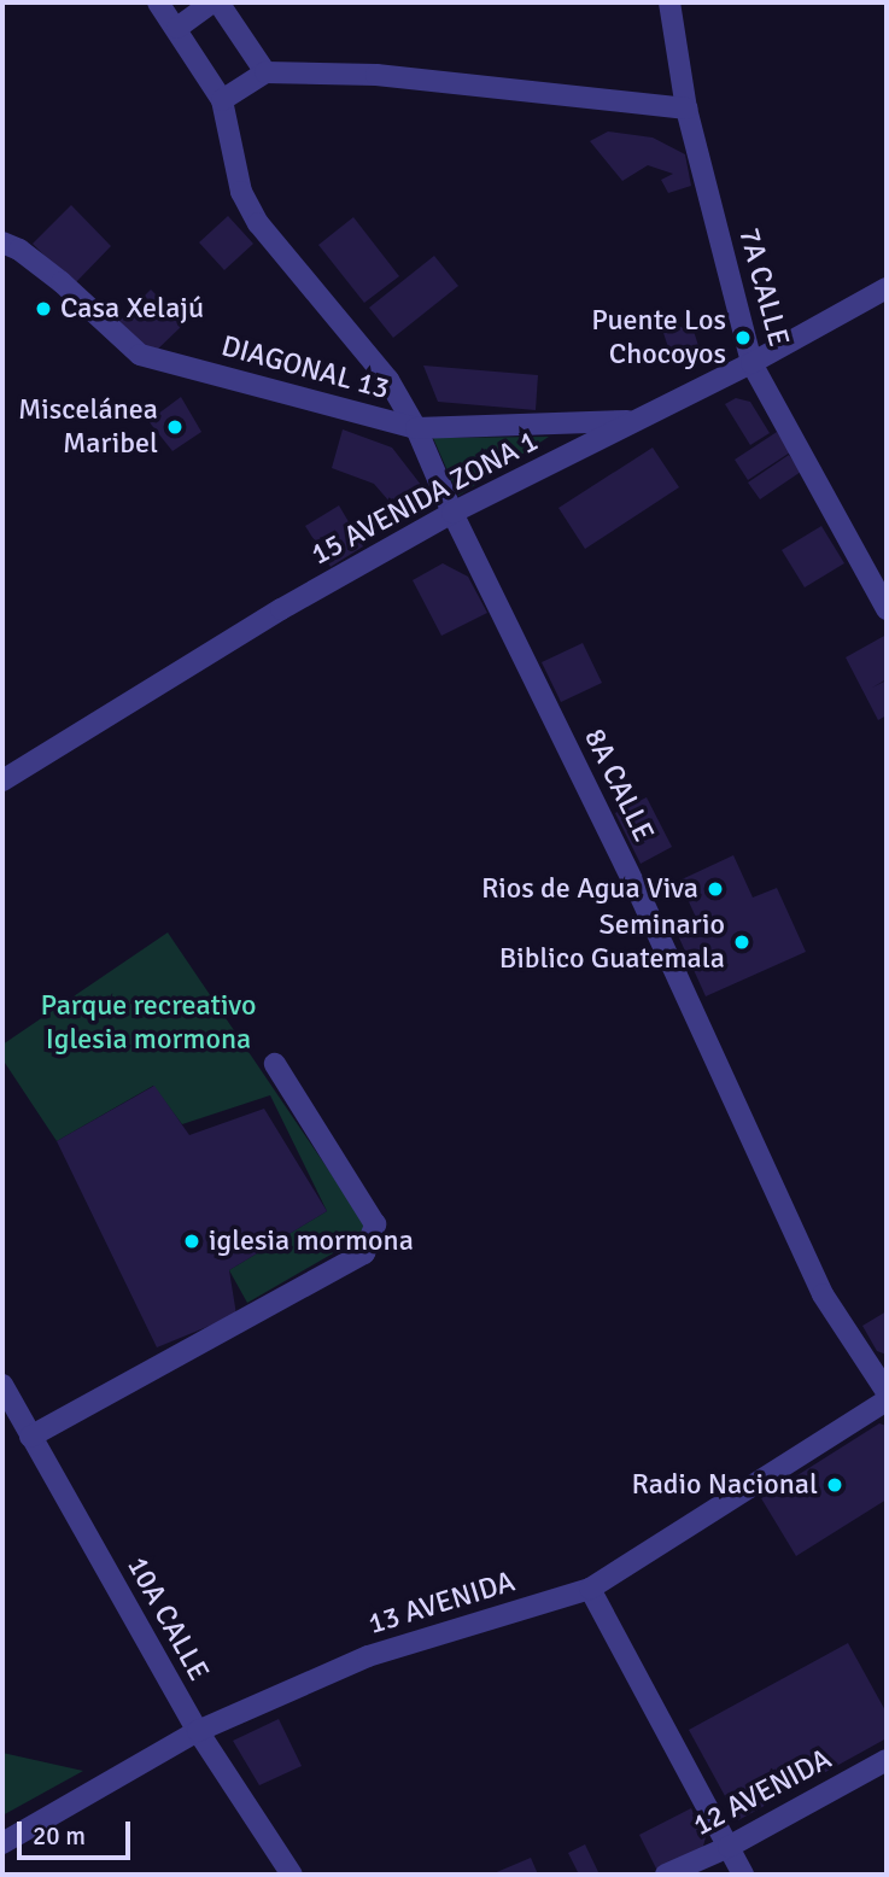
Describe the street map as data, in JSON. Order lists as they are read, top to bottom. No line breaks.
{"streets":{"street":["7A CALLE","DIAGONAL 13","15 AVENIDA ZONA 1","8A CALLE","13 AVENIDA","10A CALLE","12 AVENIDA"]},"crossings":[["7A CALLE","15 AVENIDA ZONA 1"],["DIAGONAL 13","15 AVENIDA ZONA 1"],["DIAGONAL 13","8A CALLE"],["15 AVENIDA ZONA 1","8A CALLE"],["13 AVENIDA","10A CALLE"]],"parks":["Parque recreativo Iglesia mormona"],"places":["Casa Xelajú","Puente Los Chocoyos","Miscelánea Maribel","Rios de Agua Viva","Seminario Biblico Guatemala","iglesia mormona","Radio Nacional"],"scale_bar":"20 m"}
